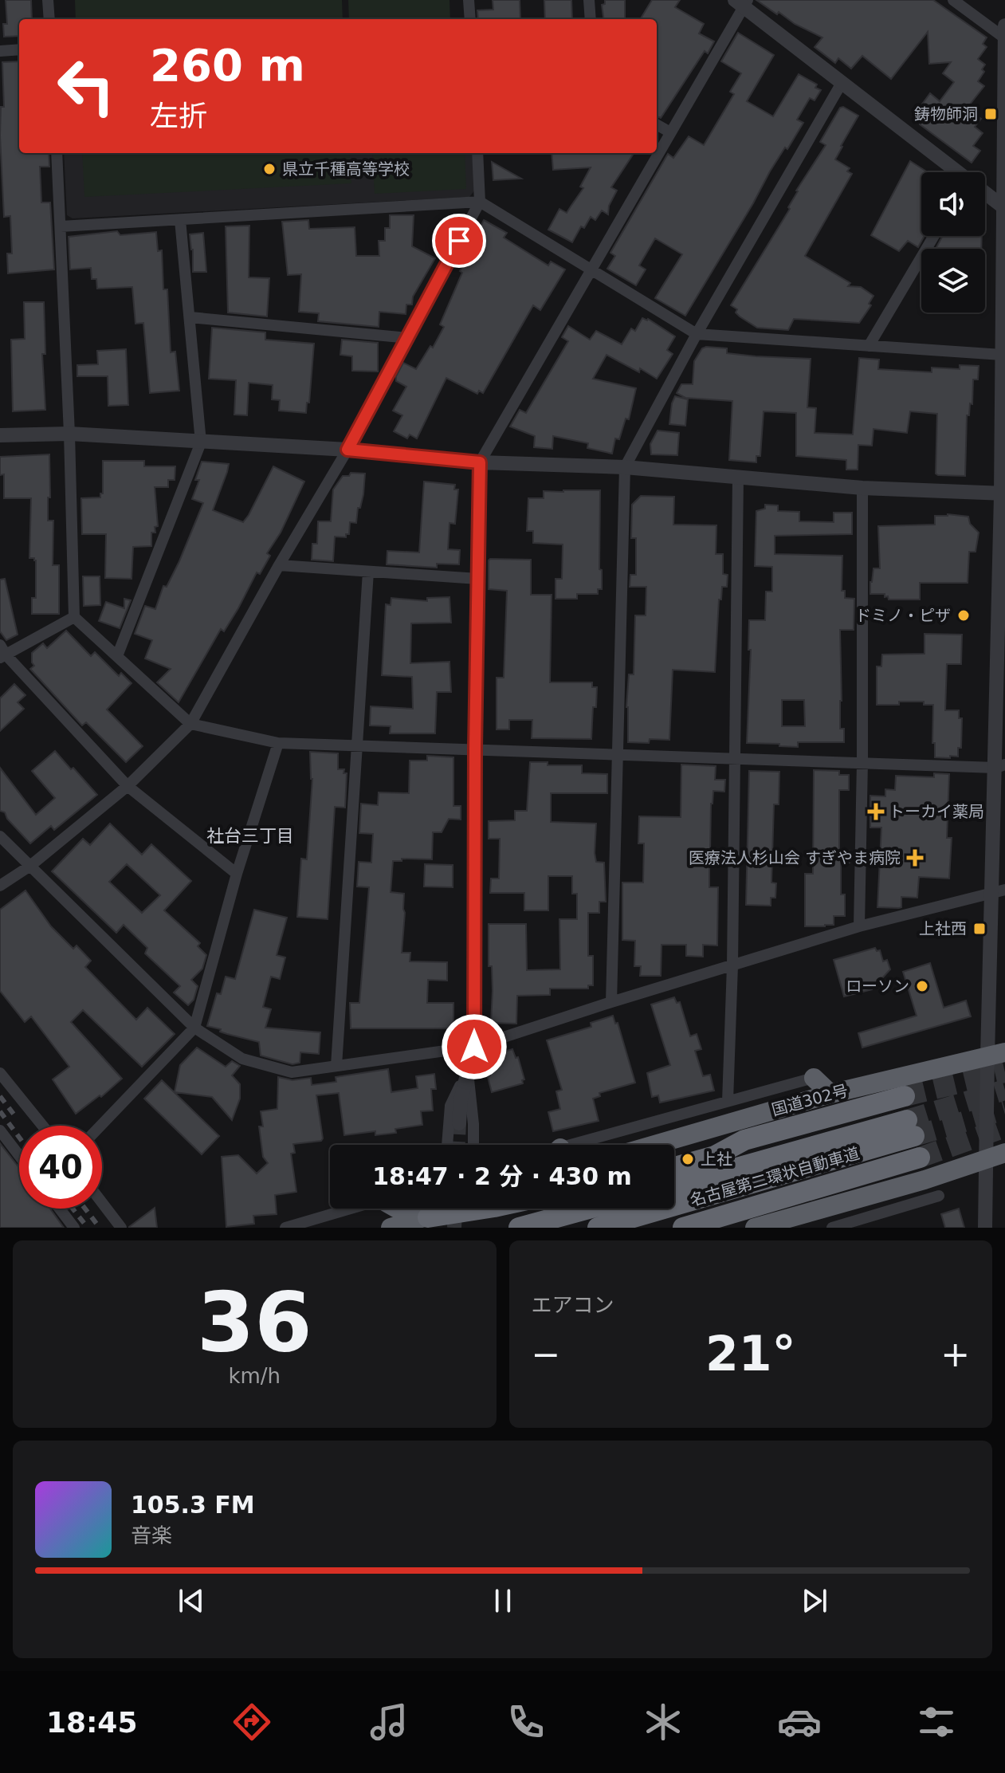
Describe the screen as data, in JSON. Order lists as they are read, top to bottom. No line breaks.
{"streets":{"highway":["国道302号","名古屋第二環状自動車道"]},"districts":["社台三丁目"],"places":{"transit":["鋳物師洞","上社西"],"other":["県立千種高等学校","ドミノ・ピザ","ローソン","上社"],"health":["トーカイ薬局","医療法人杉山会 すぎやま病院"]},"page":{"turn":["260 m","左折"],"limit":"40","trip":"18:47 · 2 分 · 430 m","tile":[["36","km/h"],"エアコン"],"heat":["−","21°","+"],"song":["105.3 FM","音楽"],"tabs":"18:45"}}
